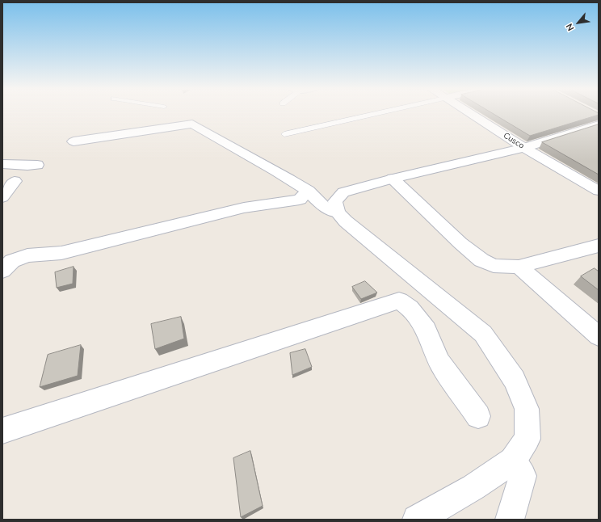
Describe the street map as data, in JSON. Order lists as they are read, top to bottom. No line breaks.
{"streets":{"street":["Cusco"]},"north":"bottom left"}
